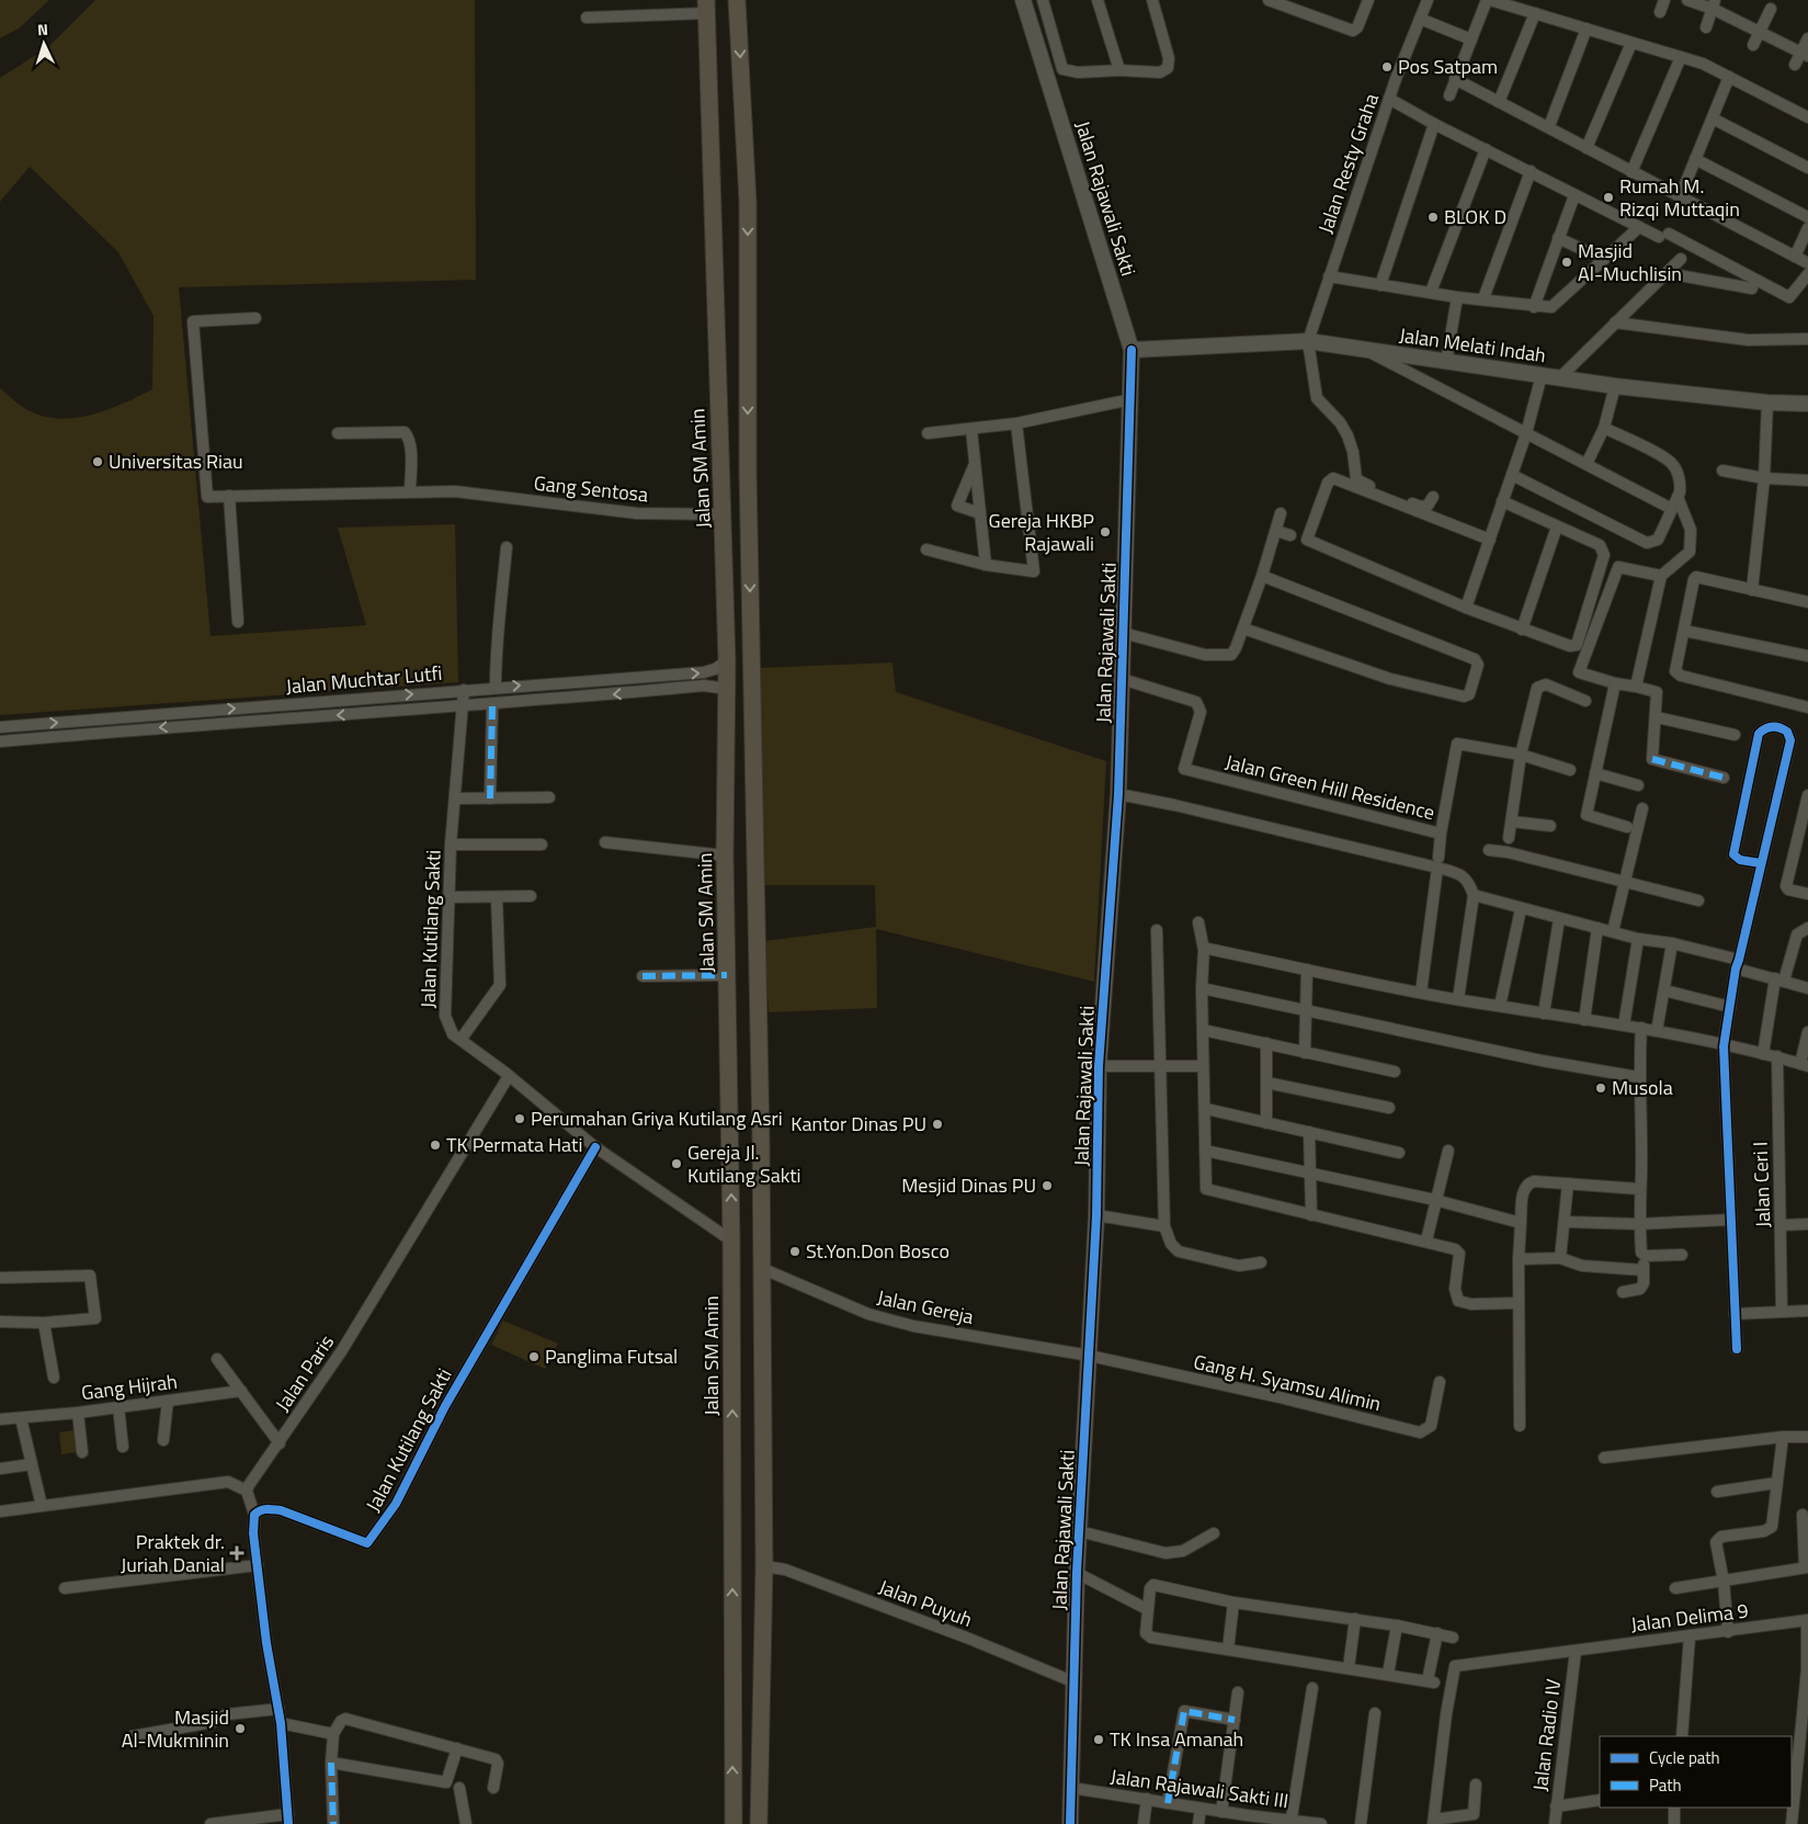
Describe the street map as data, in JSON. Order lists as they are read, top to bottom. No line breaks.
{"streets":{"main road":["Jalan SM Amin"],"street":["Jalan Resty Graha","Jalan Rajawali Sakti","Jalan Melati Indah","Gang Sentosa","Jalan Muchtar Lutfi","Jalan Green Hill Residence","Jalan Kutilang Sakti","Jalan Ceri I","Jalan Gereja","Jalan Paris","Gang H. Syamsu Alimin","Gang Hijrah","Jalan Puyuh","Jalan Delima 9","Jalan Radio IV","Jalan Rajawali Sakti III"]},"crossings":[["Jalan Resty Graha","Jalan Melati Indah"],["Jalan Rajawali Sakti","Jalan Melati Indah"],["Jalan Rajawali Sakti","Jalan Green Hill Residence"],["Jalan Rajawali Sakti","Jalan Gereja"],["Jalan Rajawali Sakti","Gang H. Syamsu Alimin"],["Jalan Rajawali Sakti","Jalan Puyuh"],["Jalan Rajawali Sakti","Jalan Rajawali Sakti III"],["Jalan SM Amin","Gang Sentosa"],["Jalan SM Amin","Jalan Muchtar Lutfi"],["Jalan SM Amin","Jalan Kutilang Sakti"],["Jalan Muchtar Lutfi","Jalan Kutilang Sakti"],["Jalan Kutilang Sakti","Jalan Paris"],["Jalan Gereja","Gang H. Syamsu Alimin"],["Jalan Delima 9","Jalan Radio IV"]],"places":{"other":["Pos Satpam","Rumah M. Rizqi Muttaqin","BLOK D","Masjid Al-Muchlisin","Universitas Riau","Gereja HKBP Rajawali","Musola","Perumahan Griya Kutilang Asri","Kantor Dinas PU","TK Permata Hati","Gereja Jl. Kutilang Sakti","Mesjid Dinas PU","St.Yon.Don Bosco","Panglima Futsal","Masjid Al-Mukminin","TK Insa Amanah"],"health":["Praktek dr. Juriah Danial"]},"legend":["Cycle path","Path"],"north":"top"}
